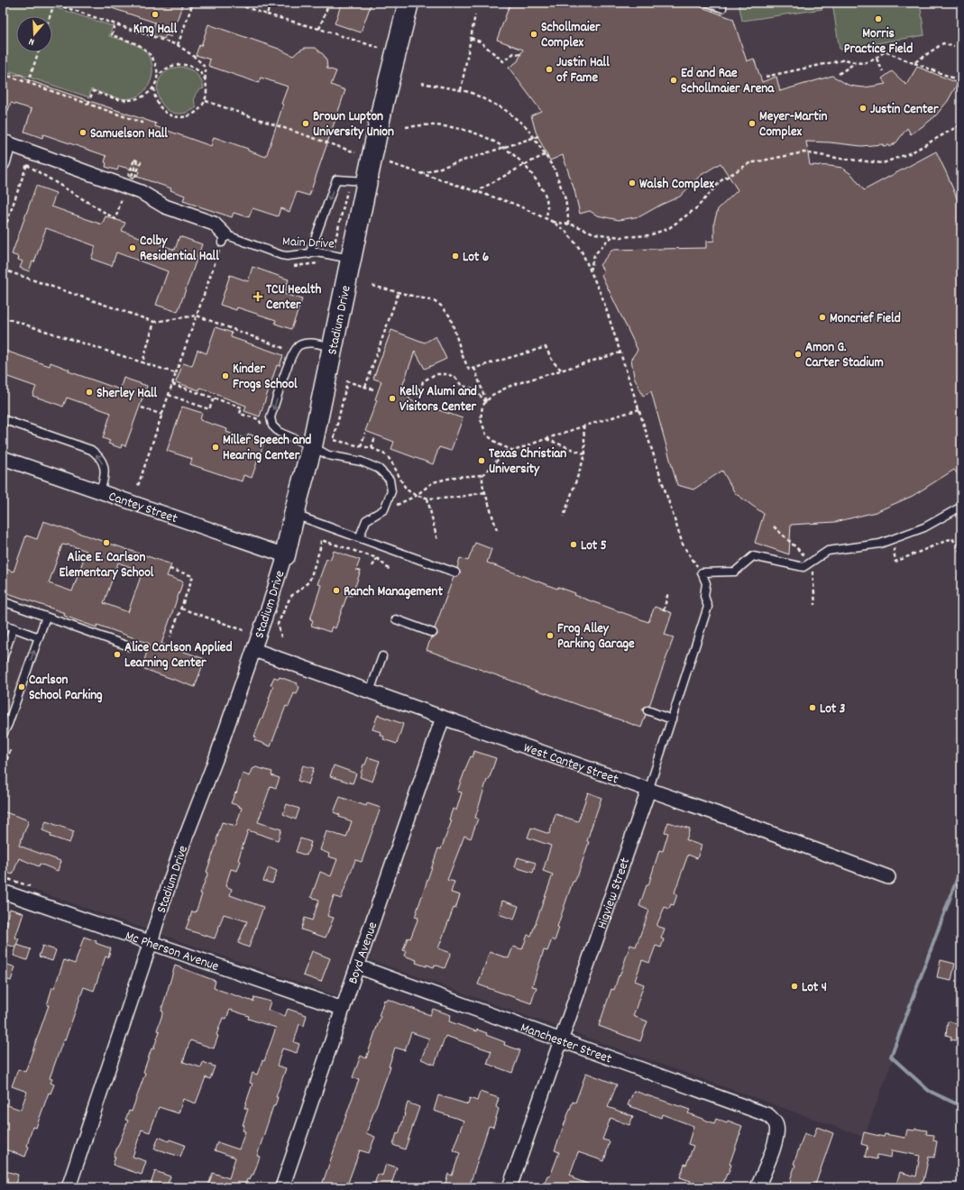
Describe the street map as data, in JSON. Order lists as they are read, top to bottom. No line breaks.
{"streets":{"street":["Stadium Drive","Cantey Street","West Cantey Street","Higview Street","Mc Pherson Avenue","Boyd Avenue","Manchester Street"],"lane":["Main Drive"]},"crossings":[["Main Drive","Stadium Drive"],["Stadium Drive","Cantey Street"],["Stadium Drive","West Cantey Street"],["Stadium Drive","Mc Pherson Avenue"],["West Cantey Street","Higview Street"],["West Cantey Street","Boyd Avenue"],["Higview Street","Manchester Street"],["Mc Pherson Avenue","Boyd Avenue"],["Boyd Avenue","Manchester Street"]],"places":{"other":["King Hall","Morris Practice Field","Schollmaier Complex","Justin Hall of Fame","Ed and Rae Schollmaier Arena","Justin Center","Brown Lupton University Union","Meyer-Martin Complex","Samuelson Hall","Walsh Complex","Colby Residential Hall","Lot 6","Moncrief Field","Amon G. Carter Stadium","Kinder Frogs School","Sherley Hall","Kelly Alumi and Visitors Center","Miller Speech and Hearing Center","Texas Christian University","Alice E. Carlson Elementary School","Lot 5","Ranch Management","Frog Alley Parking Garage","Alice Carlson Applied Learning Center","Carlson School Parking","Lot 3","Lot 4"],"health":["TCU Health Center"]},"north":"bottom"}
